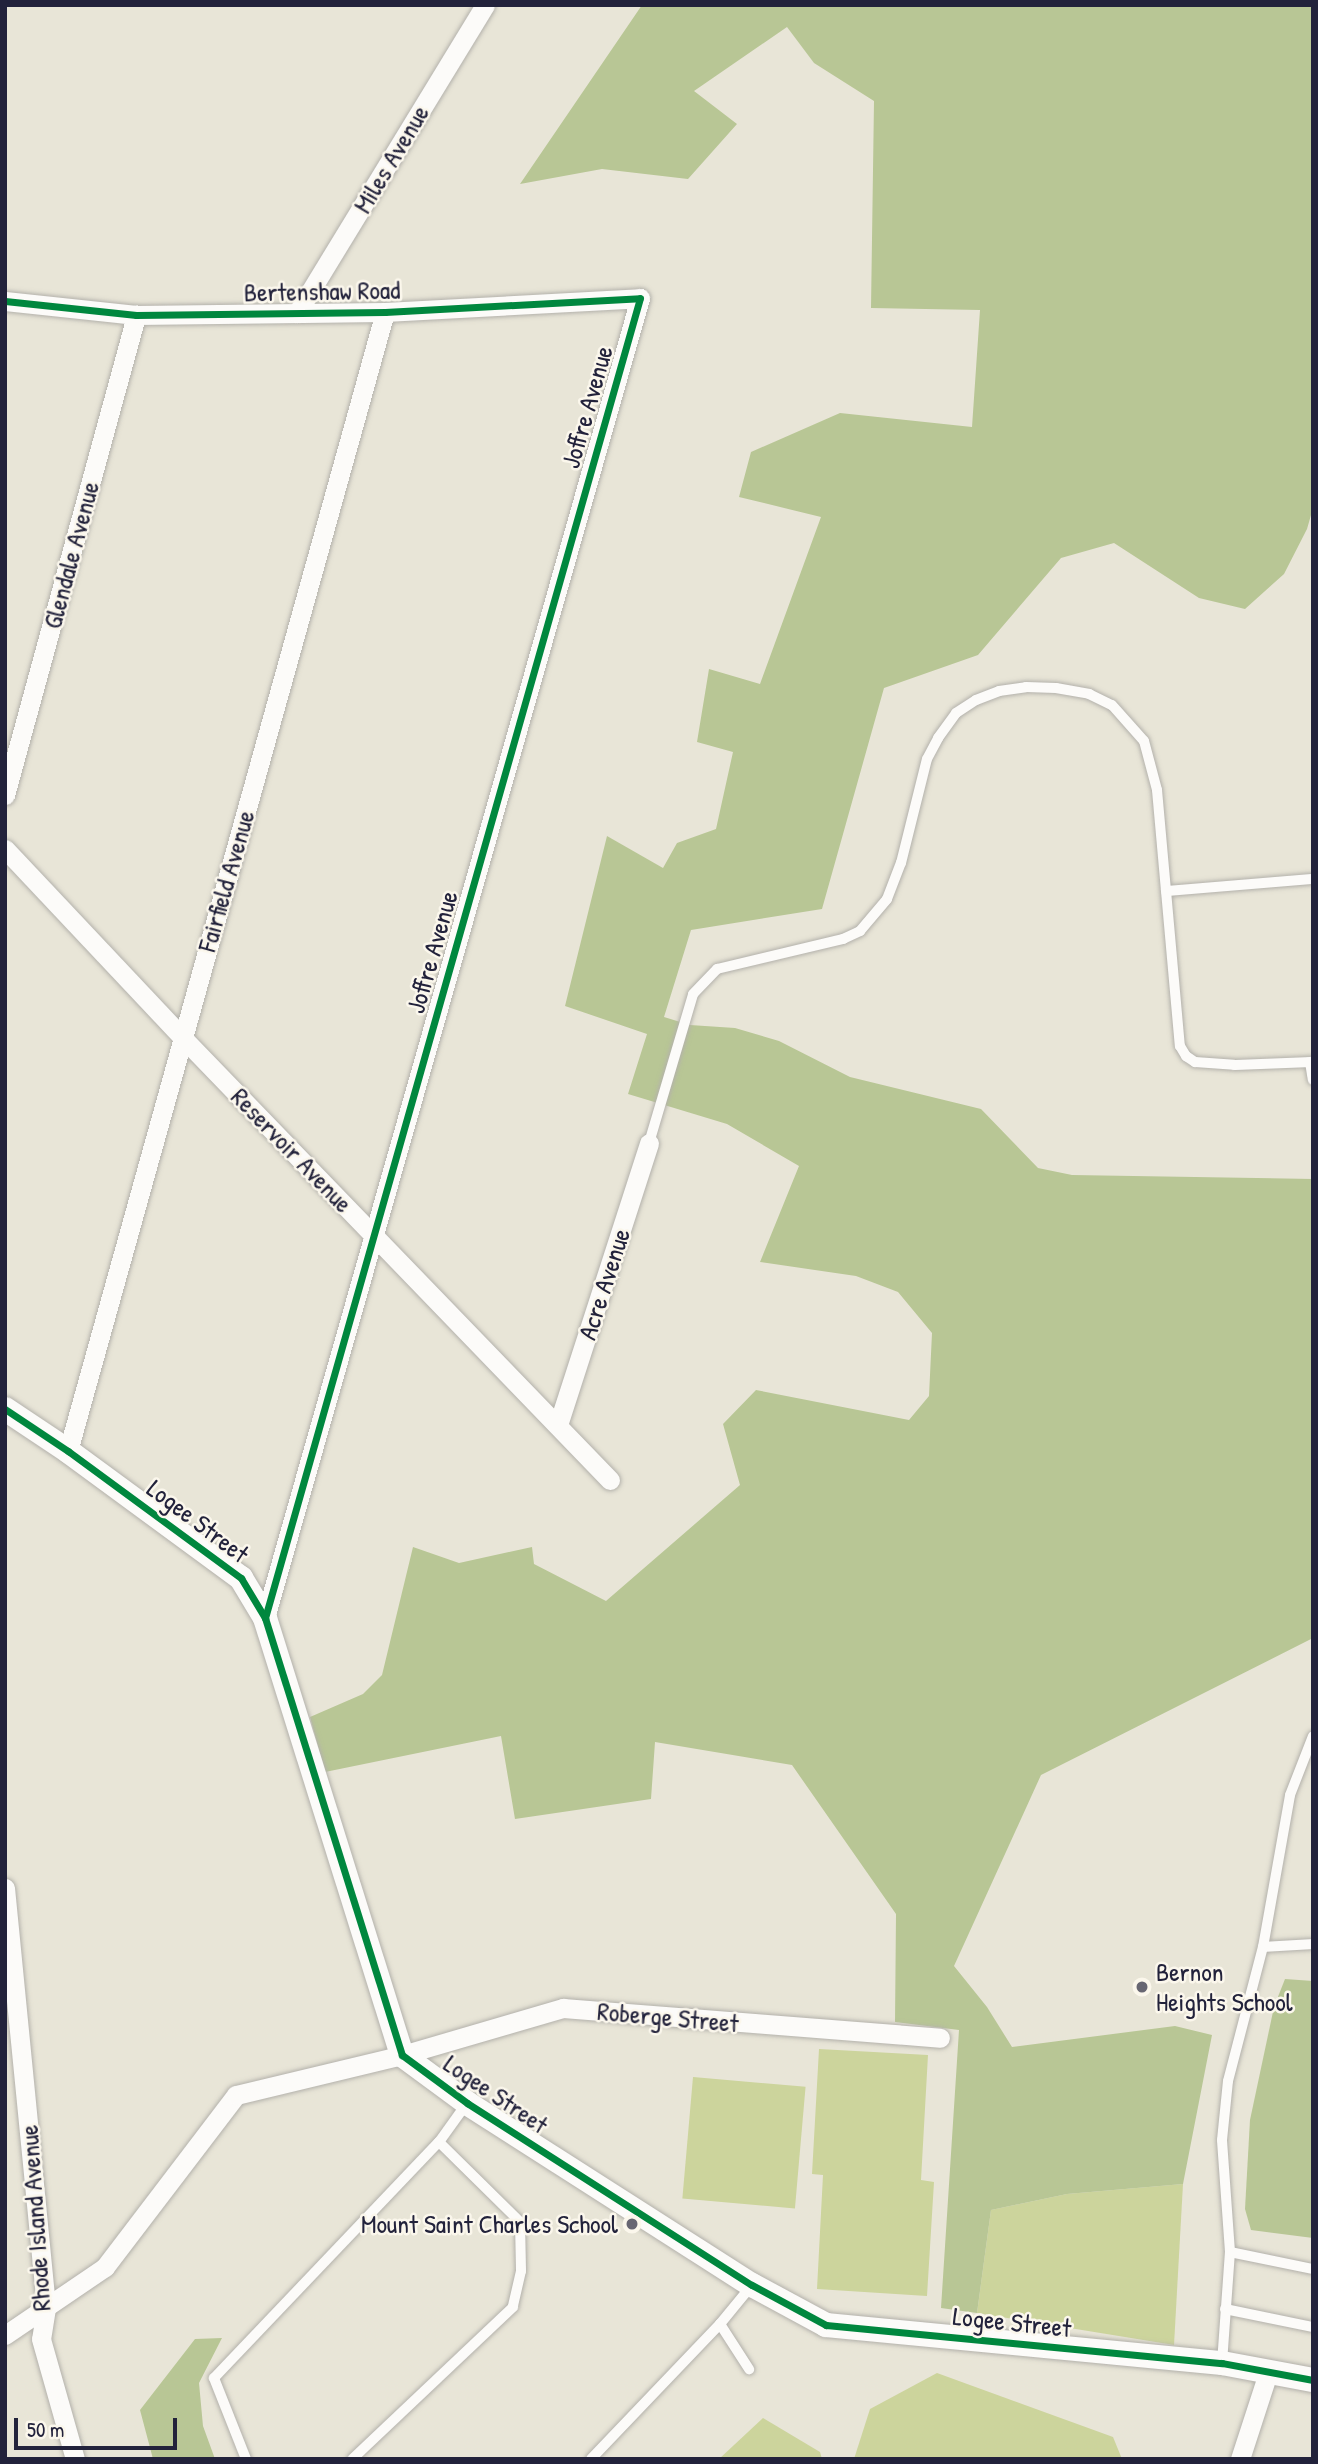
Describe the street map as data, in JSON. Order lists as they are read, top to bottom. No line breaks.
{"streets":{"street":["Miles Avenue","Bertenshaw Road","Joffre Avenue","Glendale Avenue","Fairfield Avenue","Reservoir Avenue","Acre Avenue","Logee Street","Roberge Street","Rhode Island Avenue"]},"crossings":[["Miles Avenue","Bertenshaw Road"],["Bertenshaw Road","Joffre Avenue"],["Bertenshaw Road","Glendale Avenue"],["Bertenshaw Road","Fairfield Avenue"],["Joffre Avenue","Reservoir Avenue"],["Joffre Avenue","Logee Street"],["Fairfield Avenue","Reservoir Avenue"],["Fairfield Avenue","Logee Street"],["Reservoir Avenue","Acre Avenue"],["Logee Street","Roberge Street"],["Roberge Street","Rhode Island Avenue"]],"places":["Bernon Heights School","Mount Saint Charles School"],"scale_bar":"50 m"}
